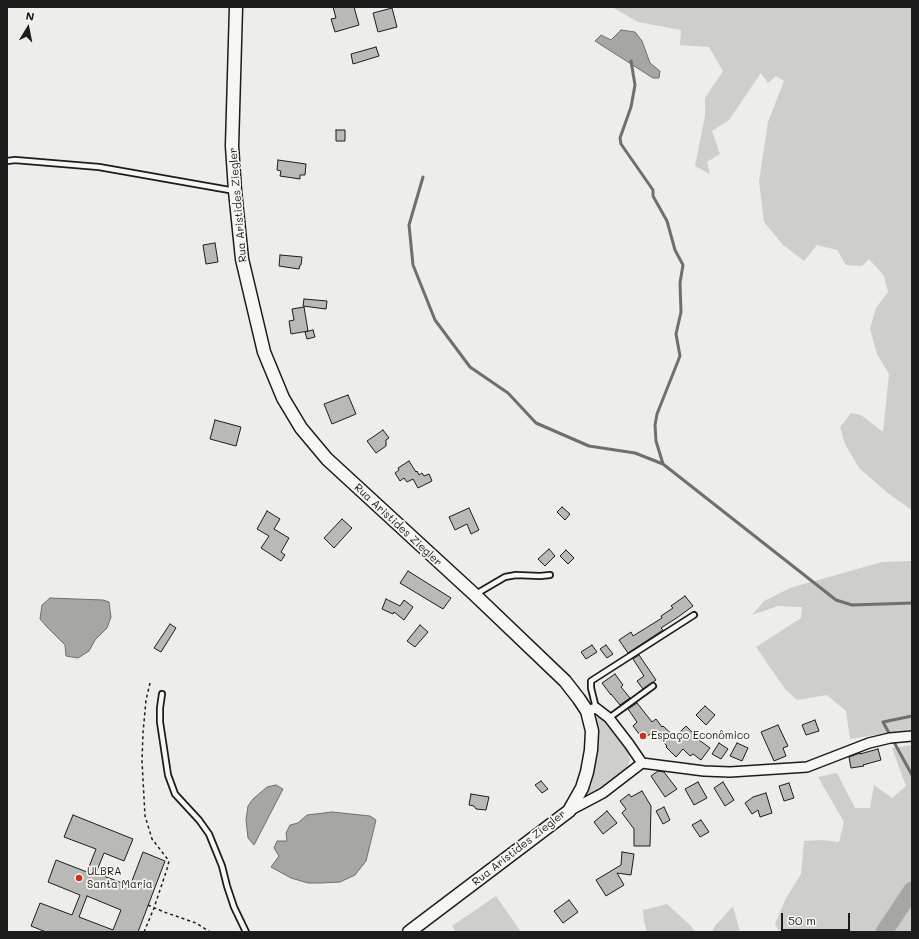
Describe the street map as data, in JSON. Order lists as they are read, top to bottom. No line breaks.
{"streets":{"main road":["Rua Aristides Ziegler"]},"places":["Espaço Econômico","ULBRA Santa Maria"],"scale_bar":"50 m","north":"top"}
